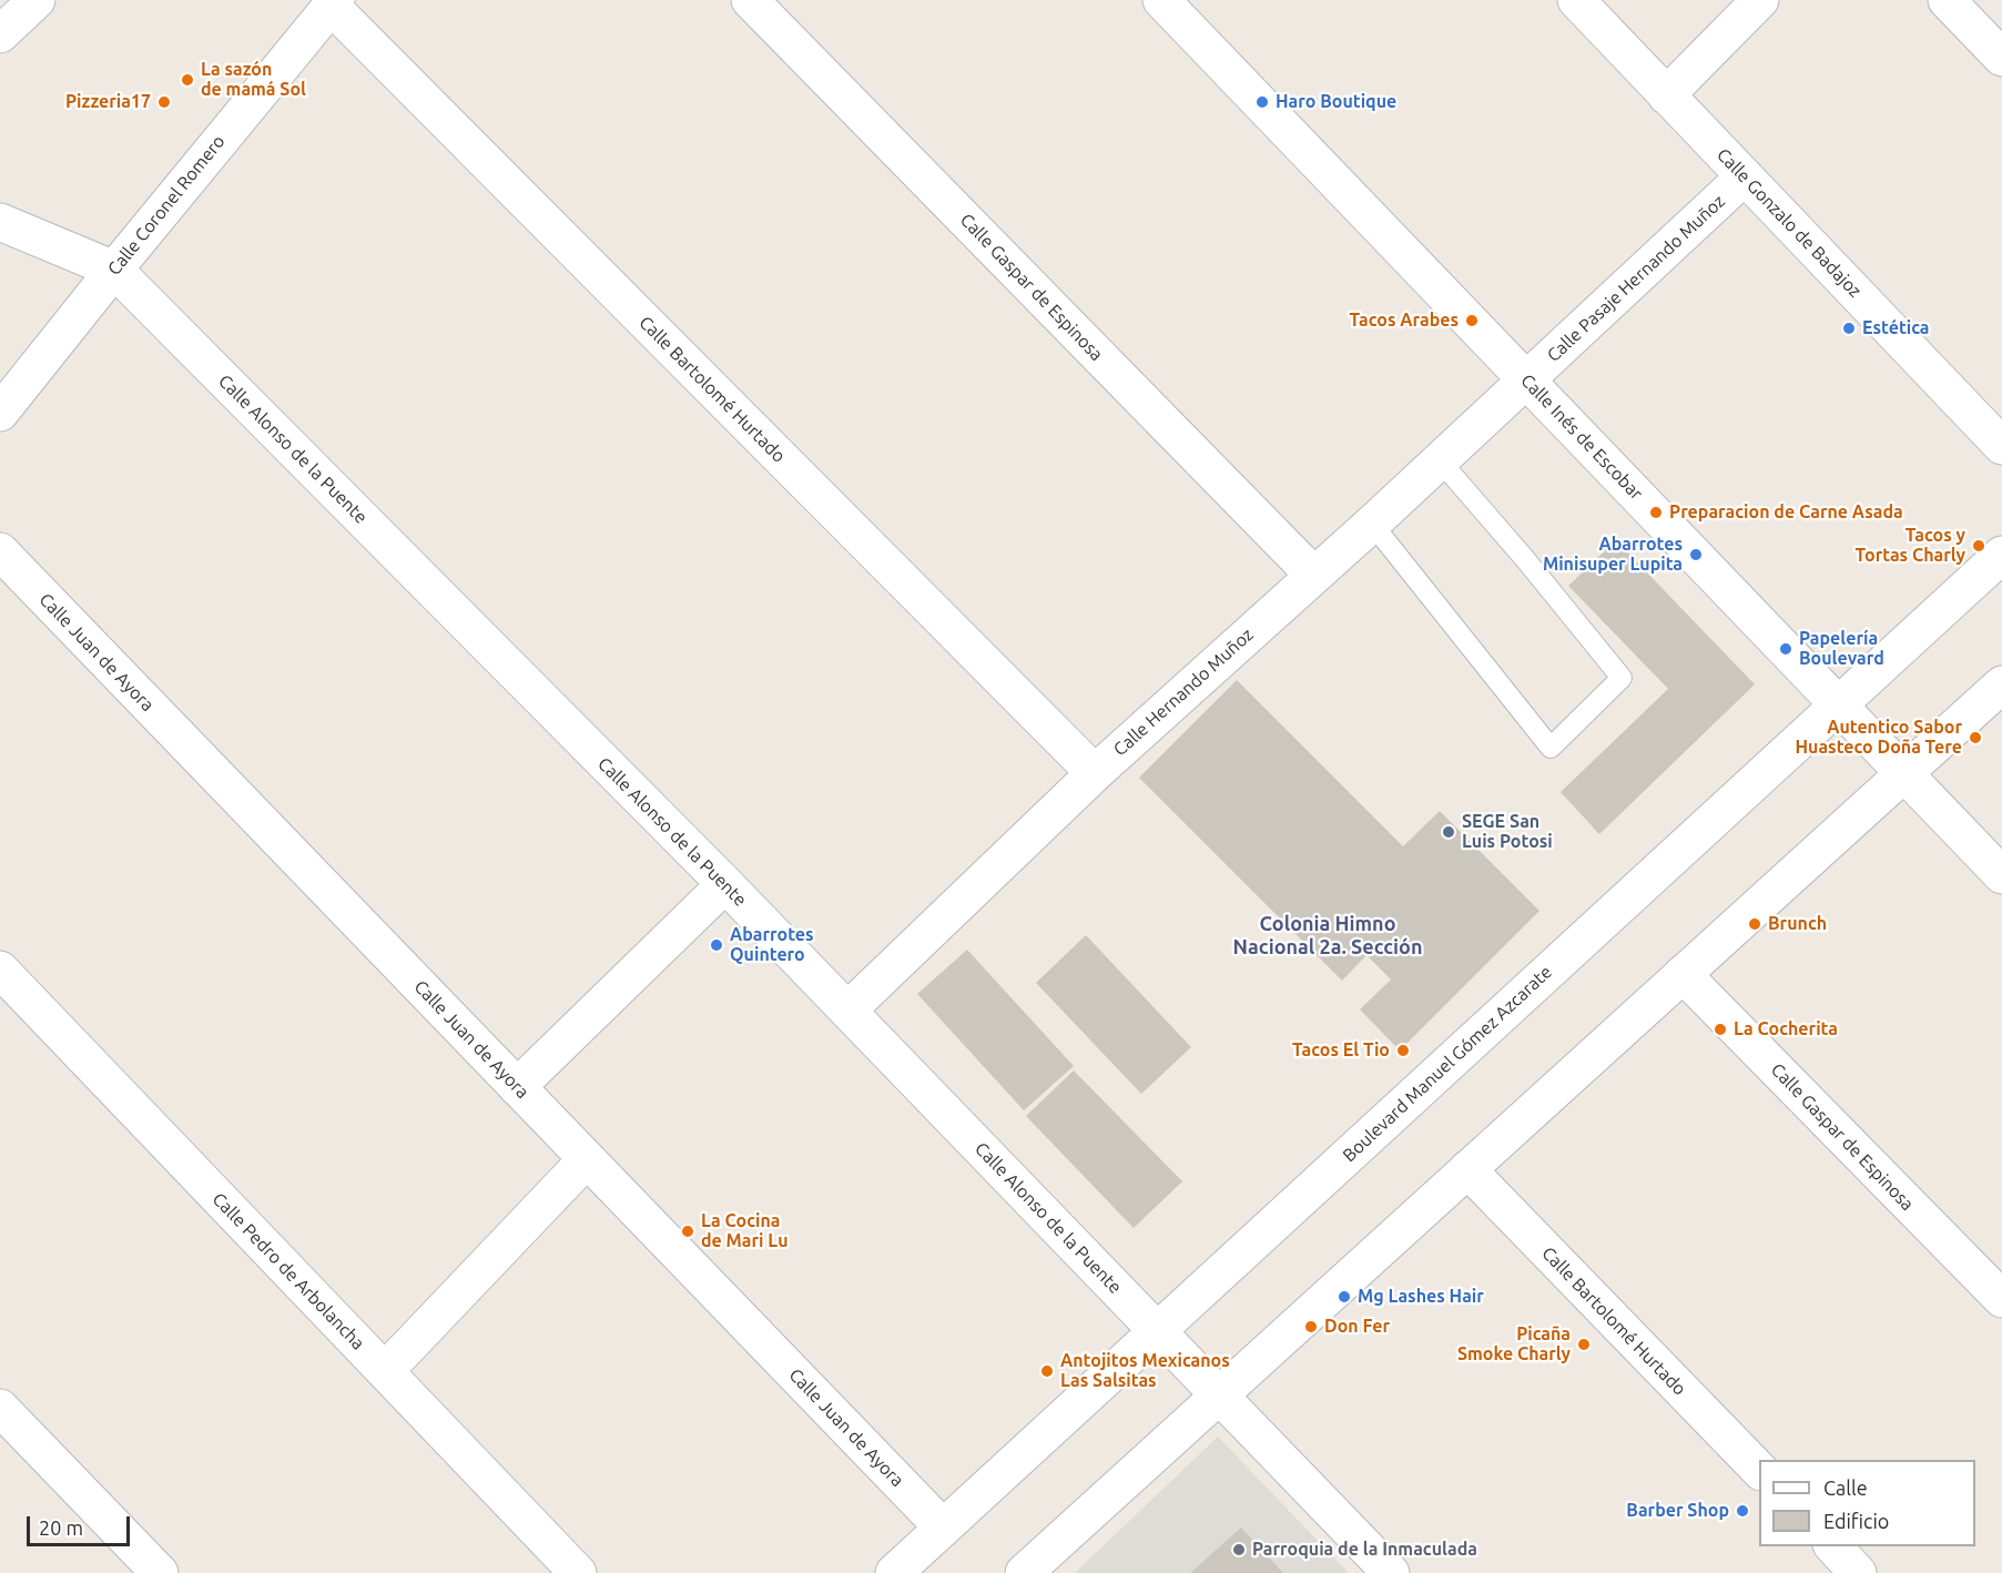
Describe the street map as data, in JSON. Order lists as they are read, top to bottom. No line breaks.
{"streets":{"street":["Calle Coronel Romero","Calle Gonzalo de Badajoz","Calle Pasaje Hernando Muñoz","Calle Gaspar de Espinosa","Calle Bartolomé Hurtado","Calle Inés de Escobar","Calle Alonso de la Puente","Calle Juan de Ayora","Calle Hernando Muñoz","Boulevard Manuel Gómez Azcarate","Calle Pedro de Arbolancha"]},"crossings":[["Calle Coronel Romero","Calle Bartolomé Hurtado"],["Calle Coronel Romero","Calle Alonso de la Puente"],["Calle Gonzalo de Badajoz","Calle Pasaje Hernando Muñoz"],["Calle Pasaje Hernando Muñoz","Calle Inés de Escobar"],["Calle Pasaje Hernando Muñoz","Calle Hernando Muñoz"],["Calle Gaspar de Espinosa","Calle Hernando Muñoz"],["Calle Bartolomé Hurtado","Calle Hernando Muñoz"],["Calle Inés de Escobar","Calle Hernando Muñoz"],["Calle Inés de Escobar","Boulevard Manuel Gómez Azcarate"],["Calle Alonso de la Puente","Calle Hernando Muñoz"],["Calle Alonso de la Puente","Boulevard Manuel Gómez Azcarate"],["Calle Juan de Ayora","Boulevard Manuel Gómez Azcarate"]],"districts":["Colonia Himno Nacional 2a. Sección"],"places":["La sazón de mamá Sol","Pizzeria17","Haro Boutique","Tacos Arabes","Estética","Preparacion de Carne Asada","Tacos y Tortas Charly","Abarrotes Minisuper Lupita","Papelería Boulevard","Autentico Sabor Huasteco Doña Tere","SEGE San Luis Potosi","Brunch","Abarrotes Quintero","La Cocherita","Tacos El Tio","La Cocina de Mari Lu","Mg Lashes Hair","Don Fer","Picaña Smoke Charly","Antojitos Mexicanos Las Salsitas","Barber Shop","Parroquia de la Inmaculada"],"legend":["Calle","Edificio"],"scale_bar":"20 m"}
